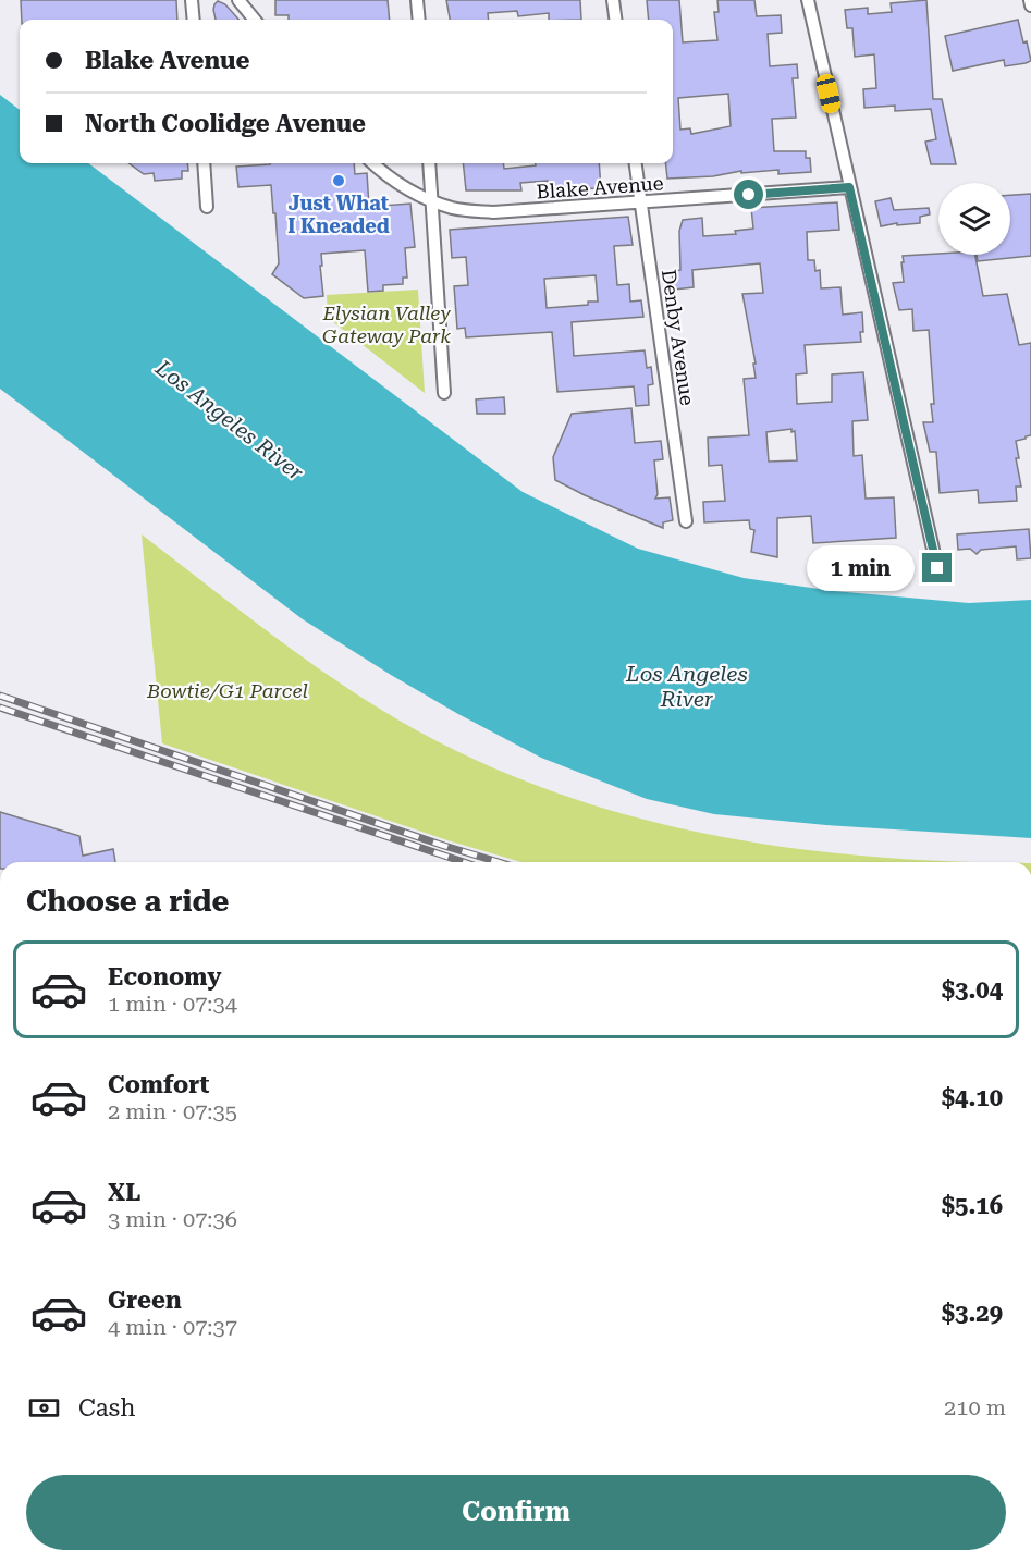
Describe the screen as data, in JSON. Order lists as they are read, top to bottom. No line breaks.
{"streets":{"street":["Blake Avenue","Denby Avenue"]},"crossings":[["Blake Avenue","Denby Avenue"]],"water":["Los Angeles River"],"parks":["Elysian Valley Gateway Park","Bowtie/G1 Parcel"],"places":["Just What I Kneaded"],"page":{"banner":["Blake Avenue","North Coolidge Avenue"],"bubble":"1 min","heading":"Choose a ride","list":[{"name":"Economy","note":"1 min · 07:34","value":"$3.04"},{"name":"Comfort","note":"2 min · 07:35","value":"$4.10"},{"name":"XL","note":"3 min · 07:36","value":"$5.16"},{"name":"Green","note":"4 min · 07:37","value":"$3.29"}],"pay":["Cash","210 m"],"buttons":"Confirm"}}
